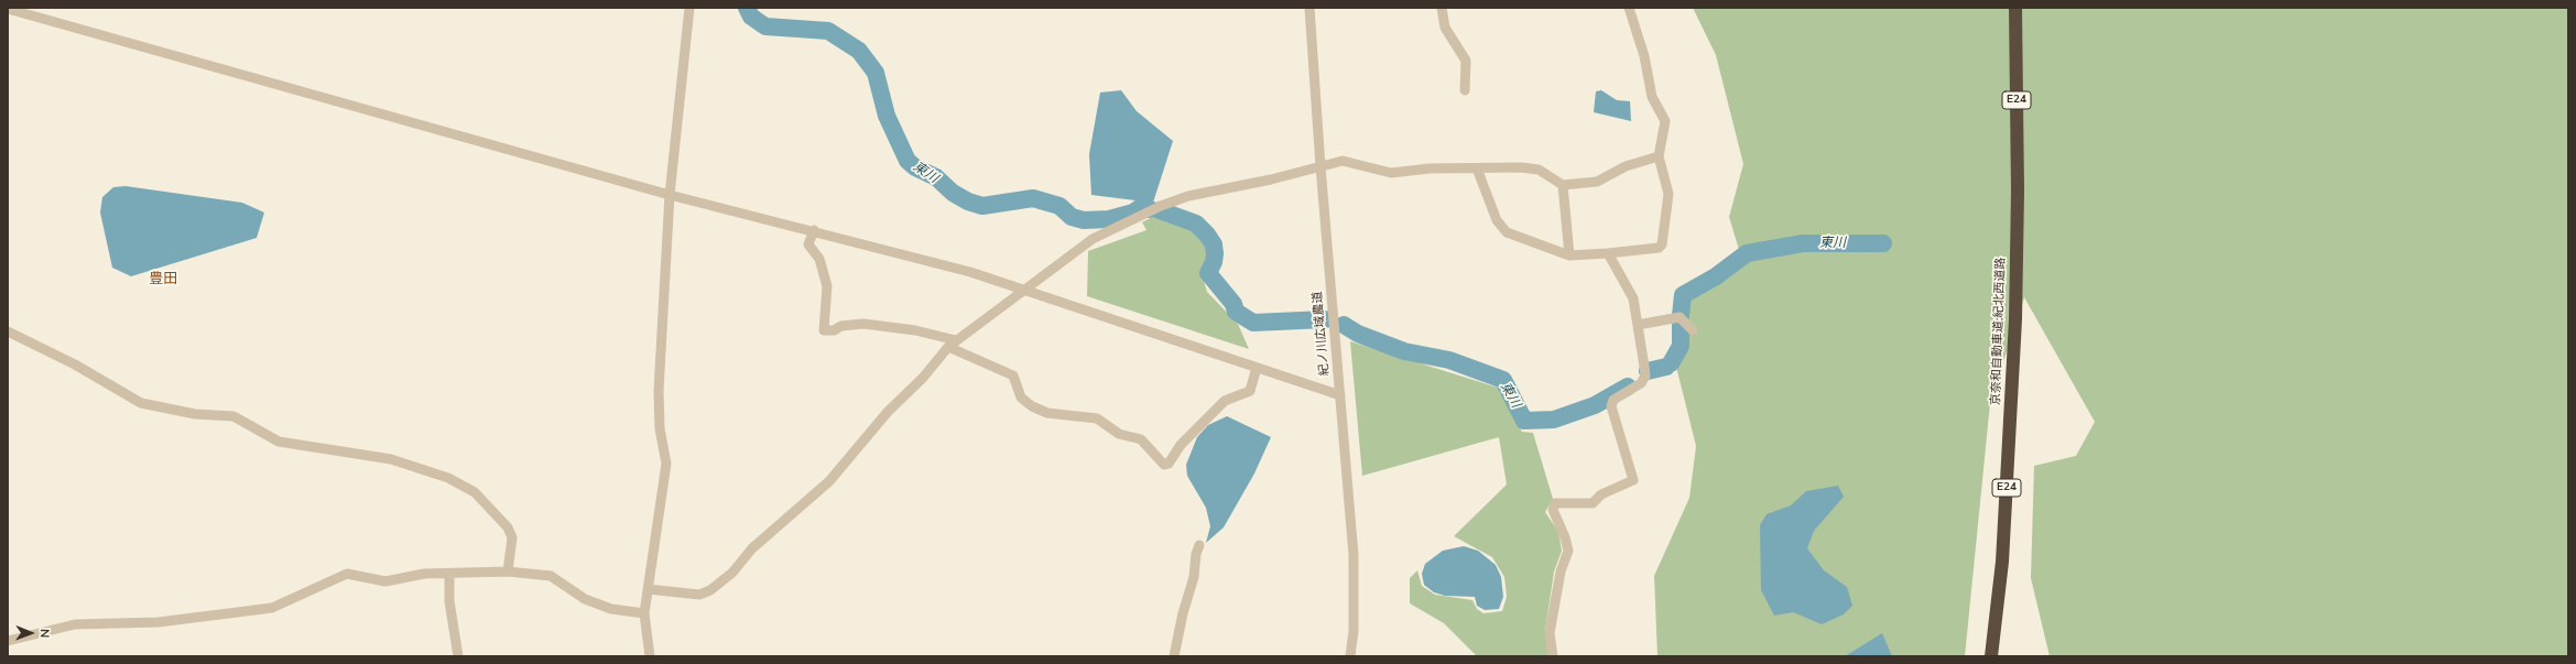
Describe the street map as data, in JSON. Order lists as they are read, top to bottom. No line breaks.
{"streets":{"highway":["E24","京奈和自動車道;紀北西道路"],"street":["紀ノ川広域農道"]},"districts":["豊田"],"water":["東川"],"north":"right"}
